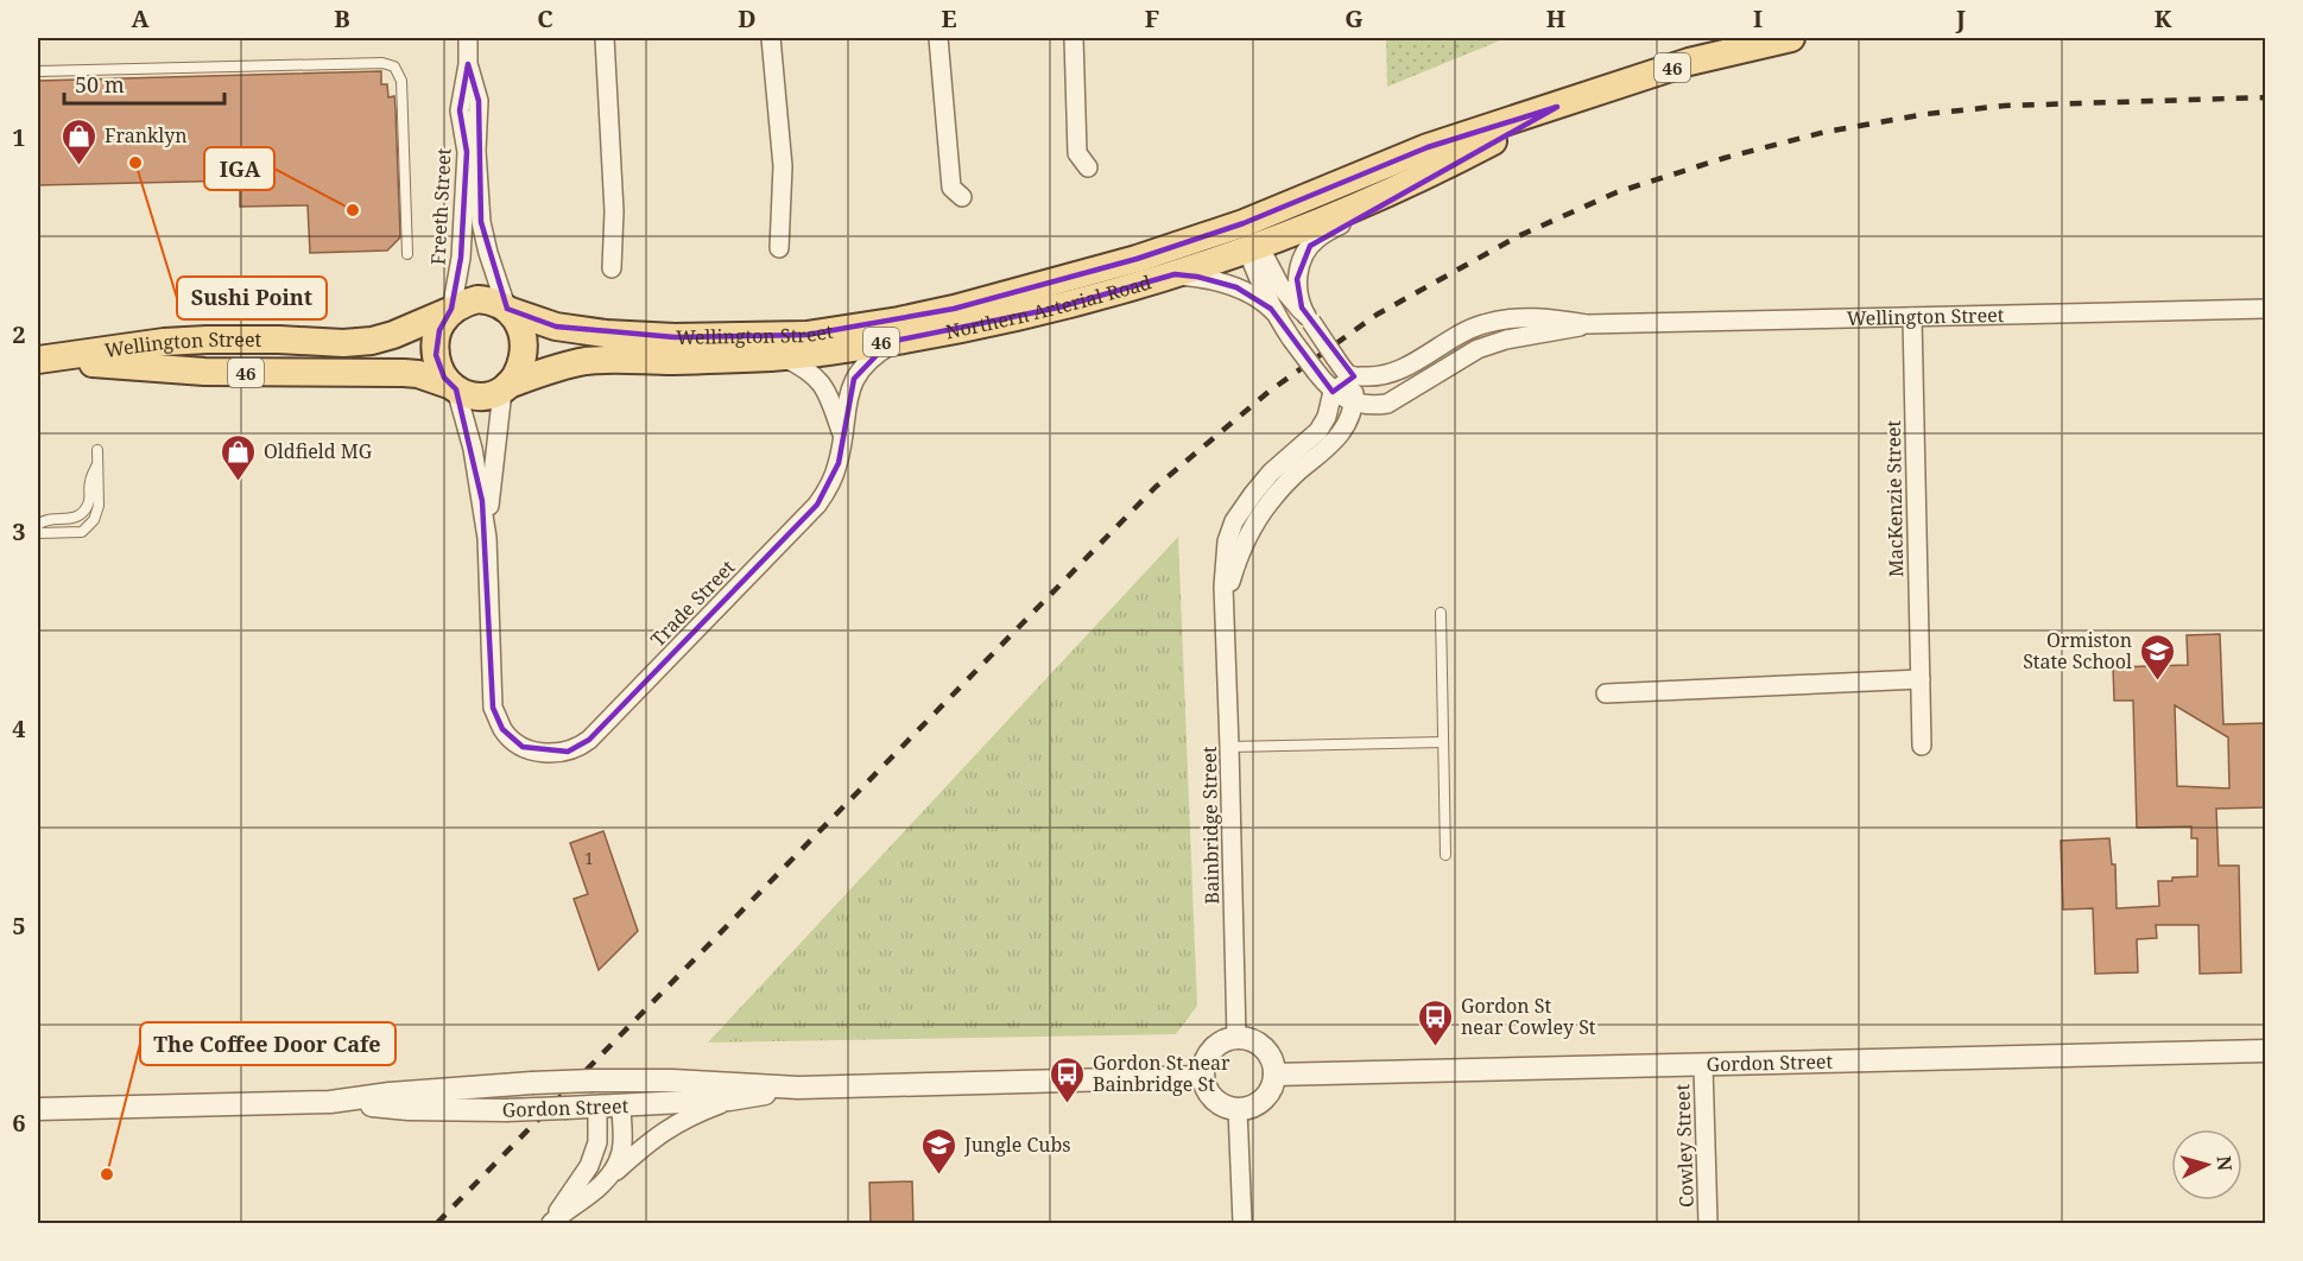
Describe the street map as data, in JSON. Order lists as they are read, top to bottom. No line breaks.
{"streets":{"main road":["46","Northern Arterial Road","Wellington Street"],"street":["Freeth Street","MacKenzie Street","Trade Street","Bainbridge Street","Gordon Street","Cowley Street"]},"crossings":[["46","Freeth Street"],["46","Northern Arterial Road"],["46","Wellington Street"],["Freeth Street","Northern Arterial Road"],["Freeth Street","Wellington Street"],["Northern Arterial Road","Wellington Street"],["Northern Arterial Road","Trade Street"],["Wellington Street","MacKenzie Street"],["Wellington Street","Bainbridge Street"],["Bainbridge Street","Gordon Street"],["Gordon Street","Cowley Street"]],"places":{"other":["Sushi Point","IGA","The Coffee Door Cafe"],"shop":["Franklyn","Oldfield MG"],"school or university":["Ormiston State School","Jungle Cubs"],"bus stop":["Gordon St near Cowley St","Gordon St near Bainbridge St"]},"house_numbers":["1"],"scale_bar":"50 m","north":"right","grid":{"columns":["A","B","C","D","E","F","G","H","I","J","K"],"rows":["1","2","3","4","5","6"]}}
